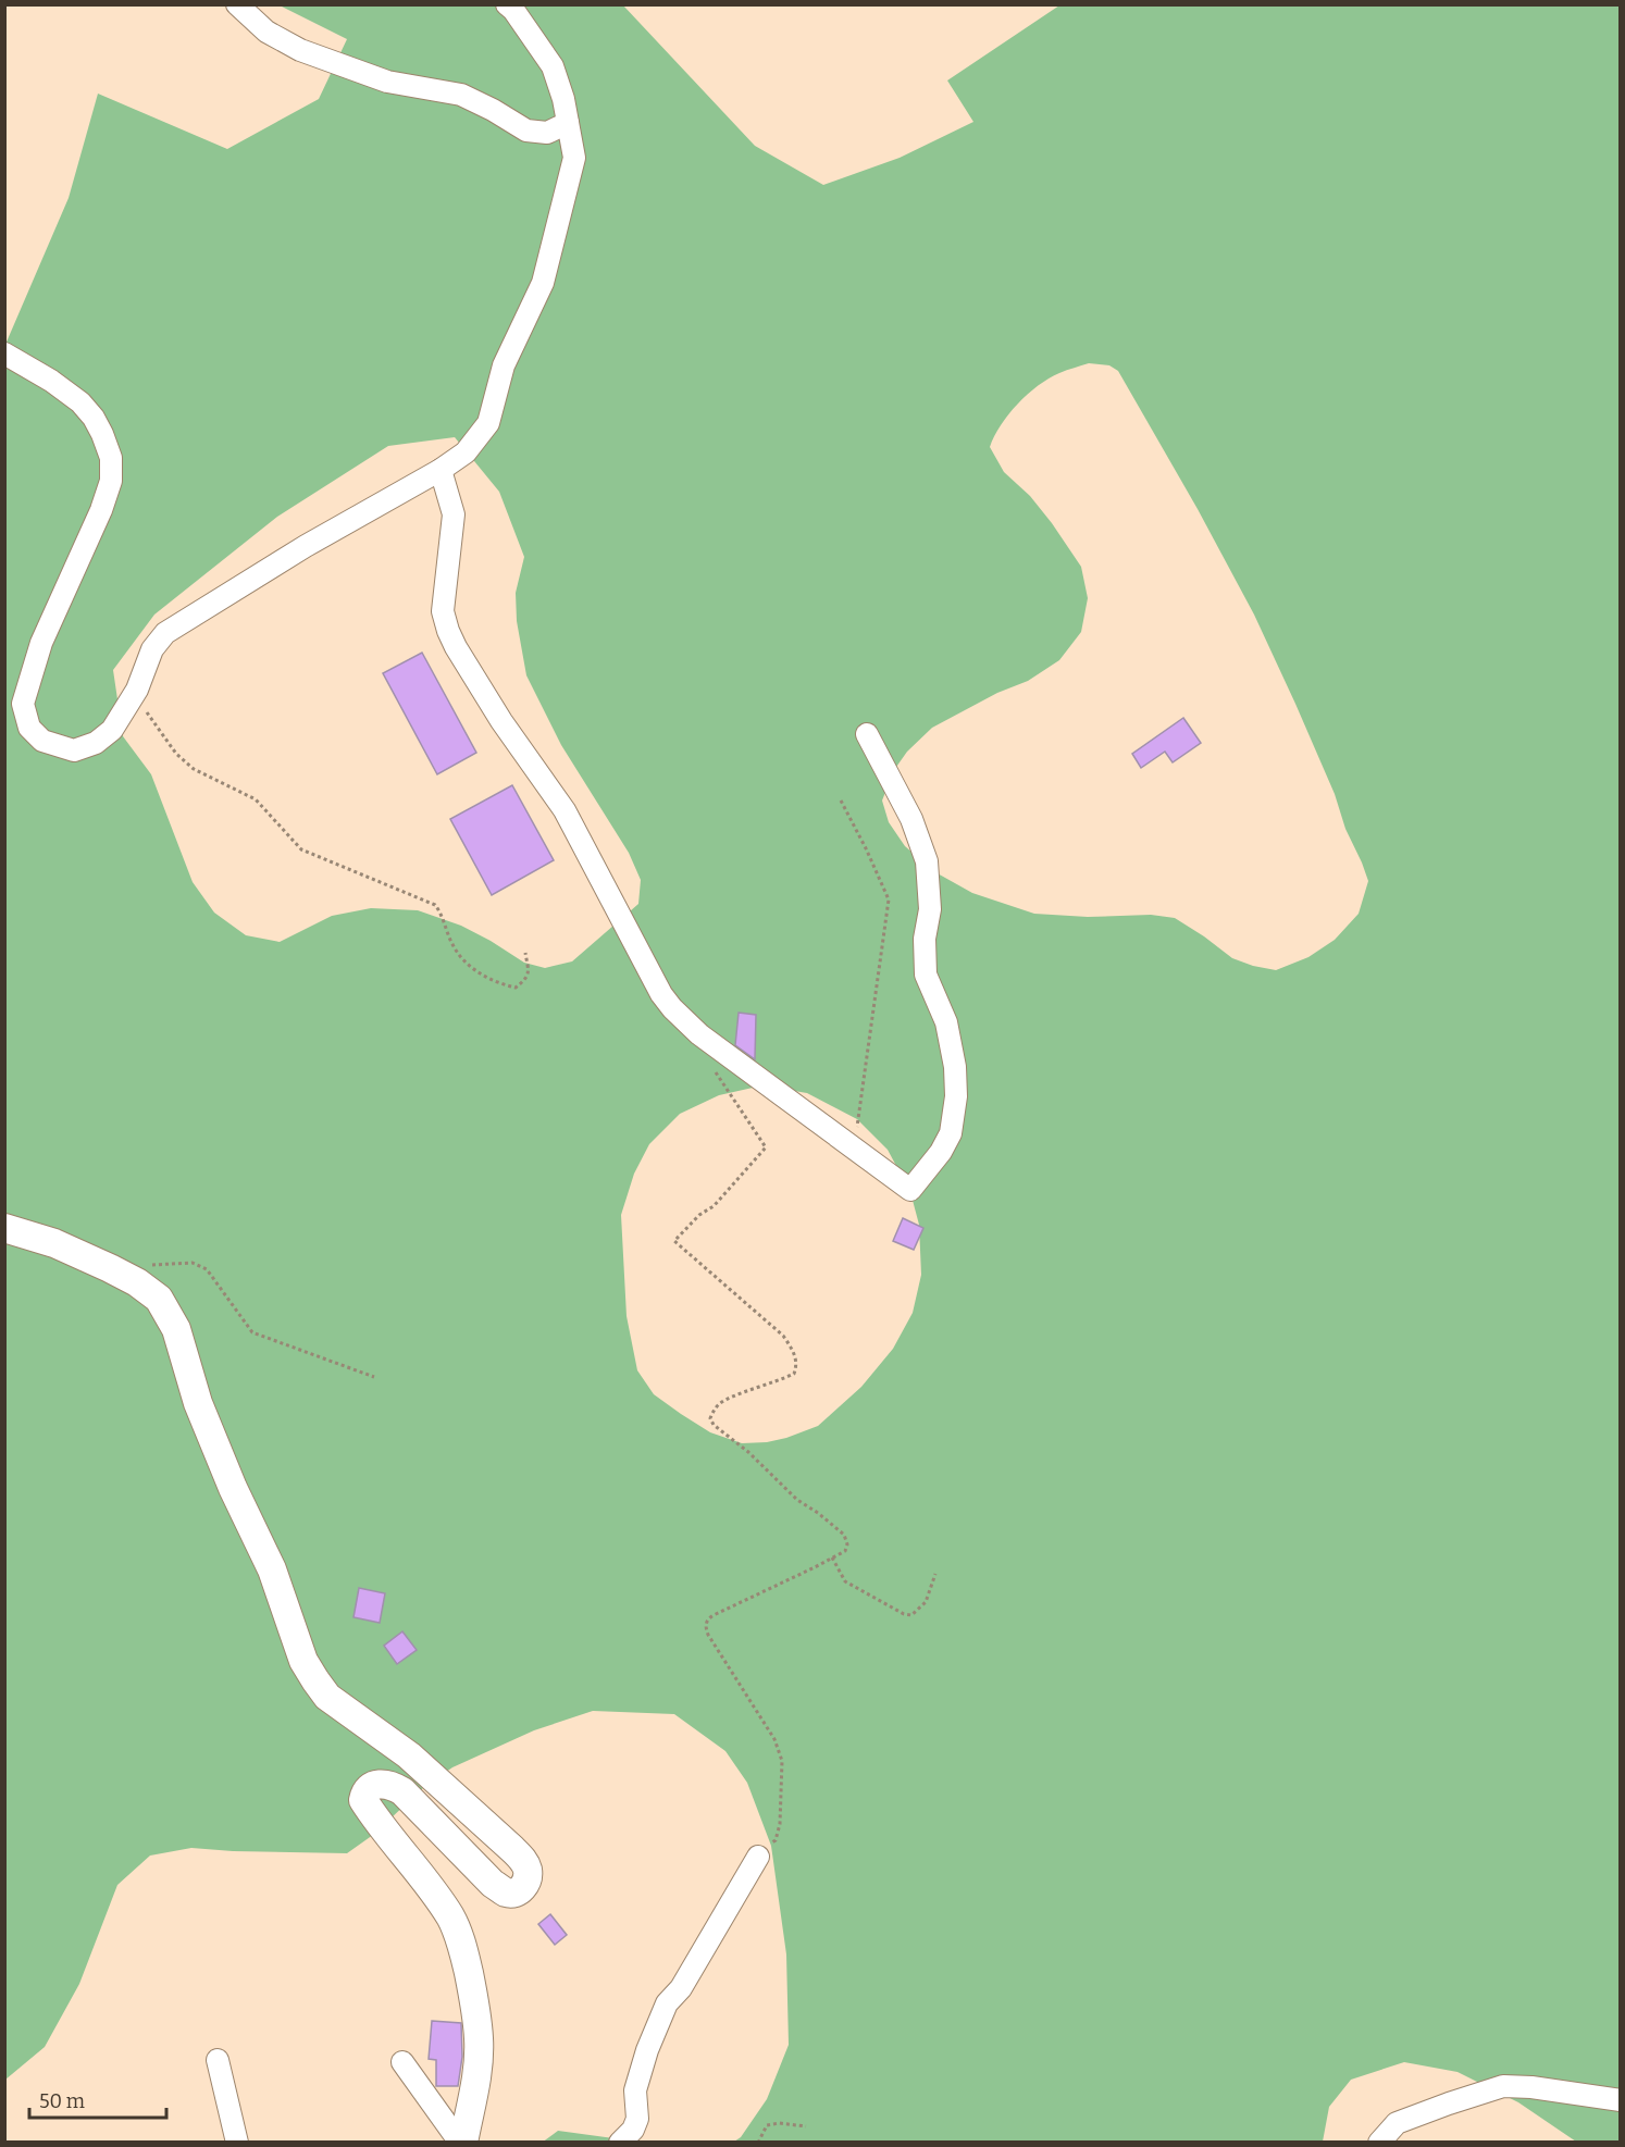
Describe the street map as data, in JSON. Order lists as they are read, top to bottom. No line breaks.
{"scale_bar":"50 m"}
